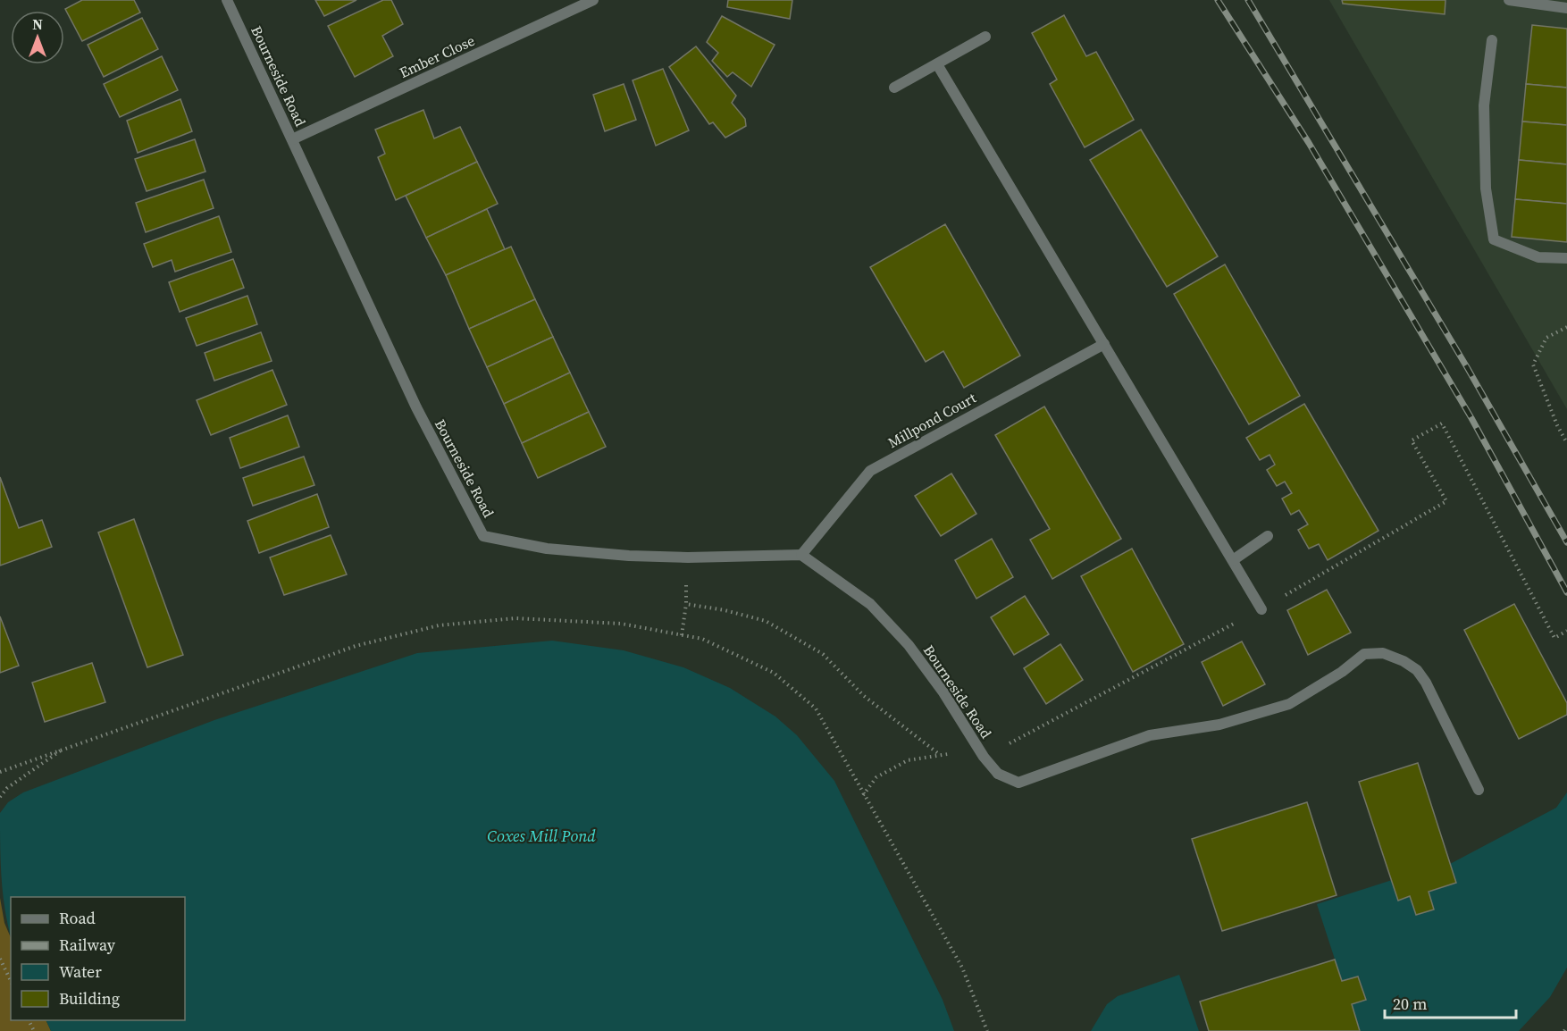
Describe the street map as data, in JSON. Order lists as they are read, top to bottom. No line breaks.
{"streets":{"street":["Ember Close","Bourneside Road","Millpond Court"]},"crossings":[["Ember Close","Bourneside Road"],["Bourneside Road","Millpond Court"]],"water":["Coxes Mill Pond"],"legend":["Road","Railway","Water","Building"],"scale_bar":"20 m","north":"top"}
